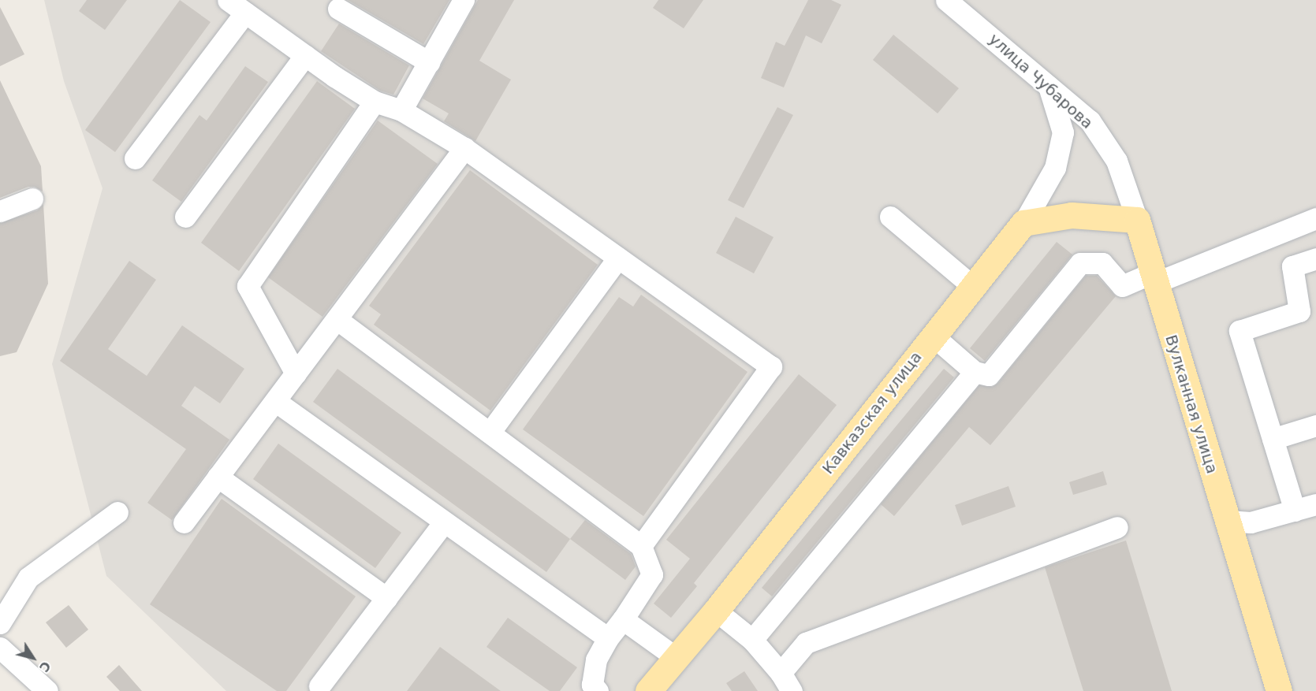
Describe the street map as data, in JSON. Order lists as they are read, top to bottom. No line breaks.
{"streets":{"main road":["улица Чубарова","Вулканная улица","Кавказская улица"]},"crossings":[["улица Чубарова","Вулканная улица"]],"north":"bottom right"}
